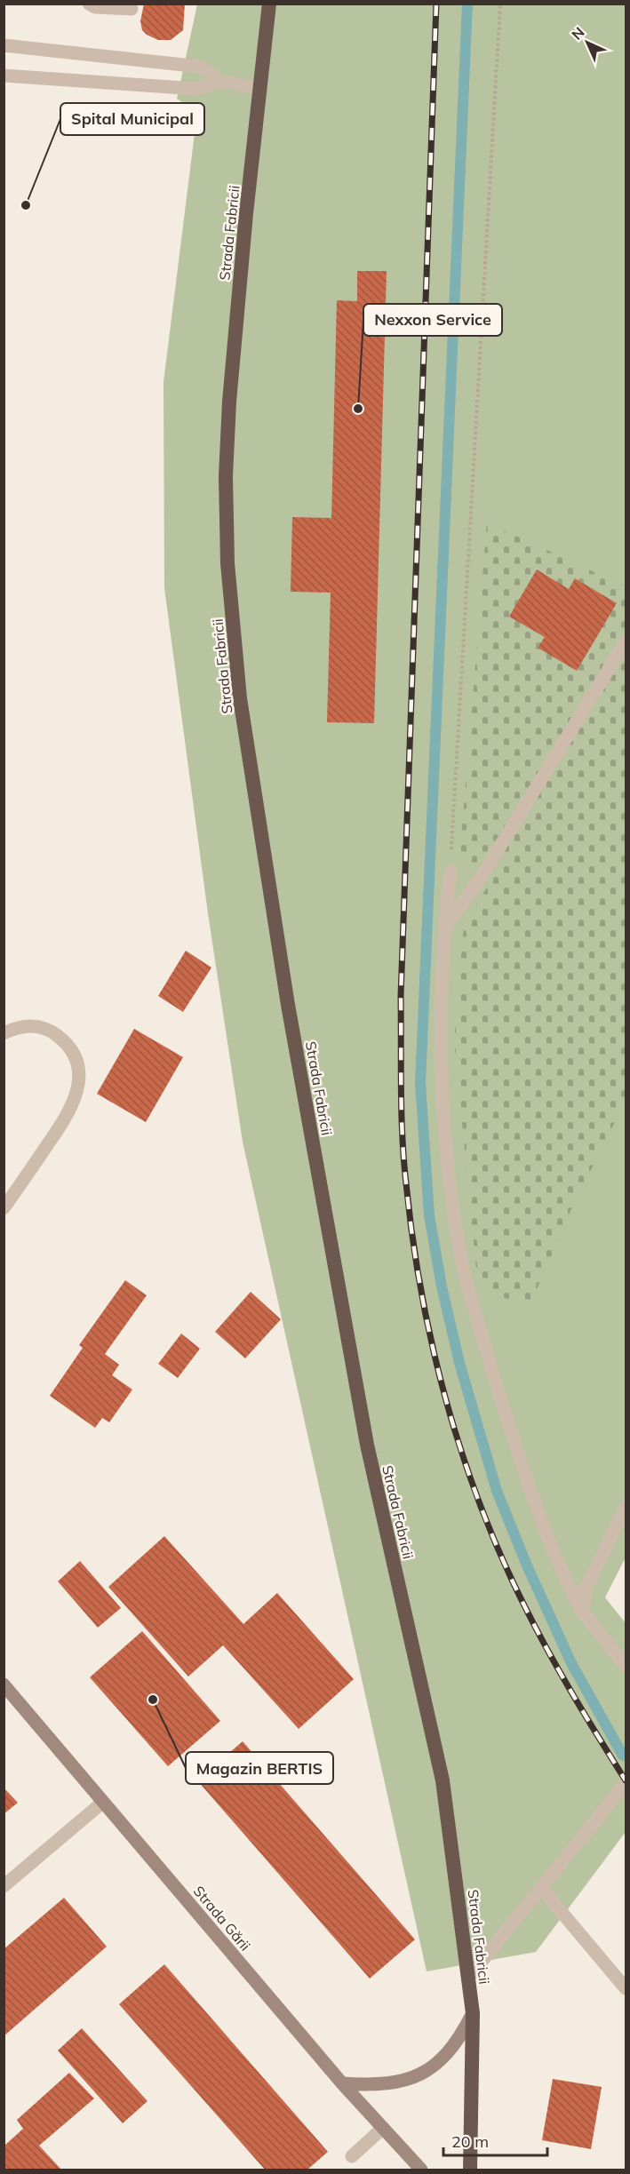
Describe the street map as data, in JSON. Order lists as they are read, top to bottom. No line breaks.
{"streets":{"highway":["Strada Fabricii"],"main road":["Strada Gării"]},"places":["Spital Municipal","Nexxon Service","Magazin BERTIS"],"scale_bar":"20 m","north":"top left"}
